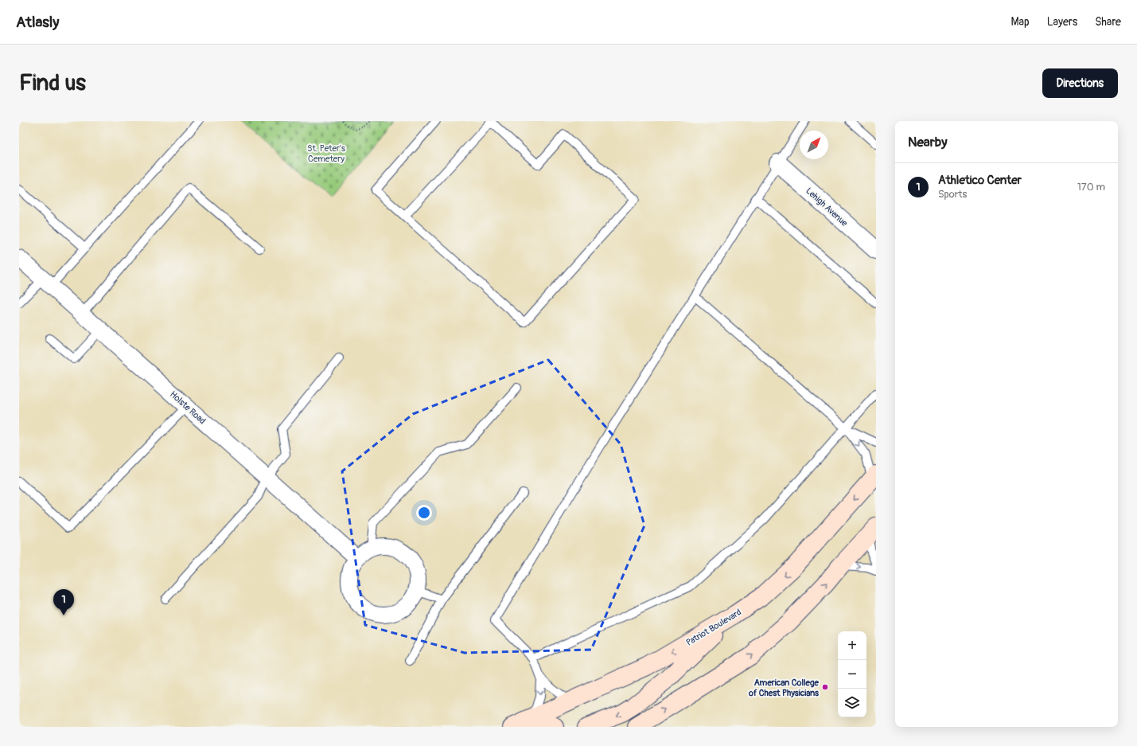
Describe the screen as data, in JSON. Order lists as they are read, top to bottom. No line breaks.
{"streets":{"main road":["Patriot Boulevard"],"street":["Lehigh Avenue","Holste Road"]},"parks":["St. Peter's Cemetery"],"places":["American College of Chest Physicians"],"north":"top right","page":{"header":"Atlasly","nav":["Map","Layers","Share"],"buttons":"Directions","title":"Find us","heading":"Nearby","list":[{"mark":"1","name":"Athletico Center","note":"Sports","value":"170 m"}],"pins":"1","map_buttons":["+","−"]}}
